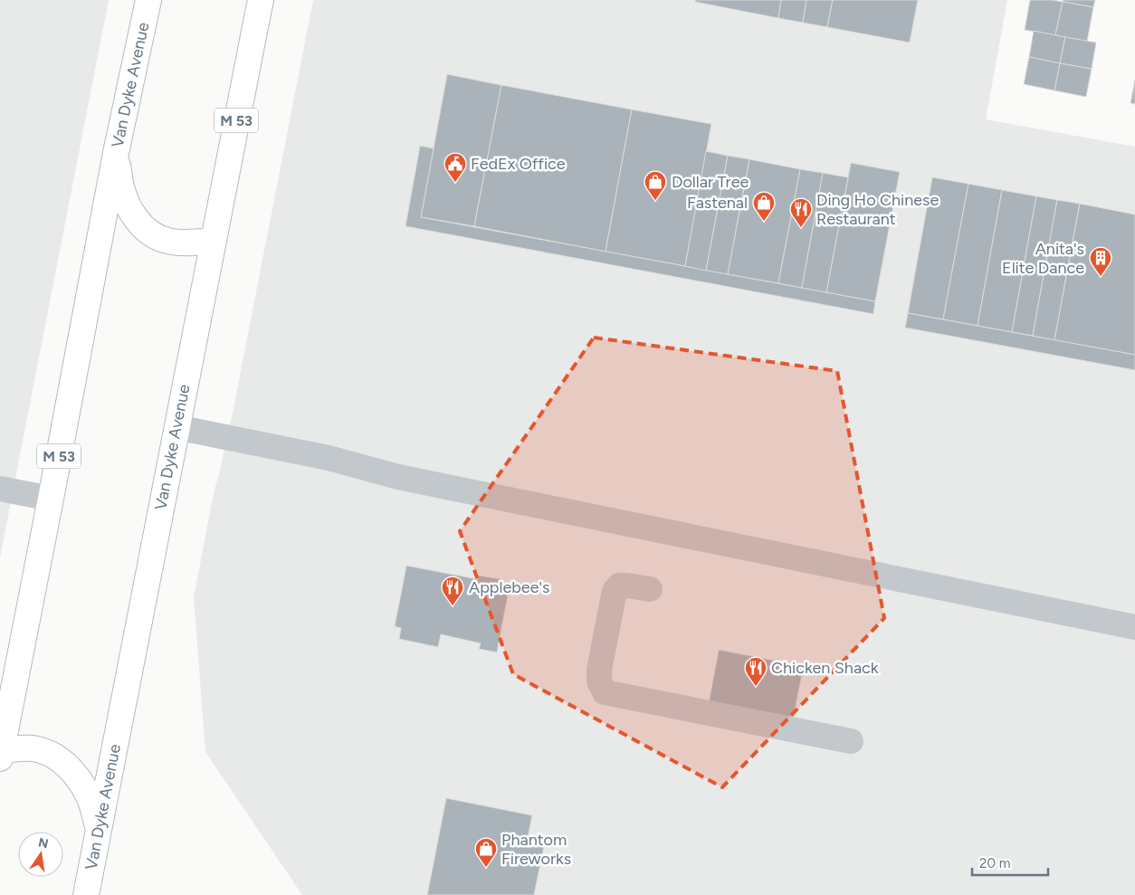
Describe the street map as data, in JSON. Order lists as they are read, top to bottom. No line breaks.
{"streets":{"main road":["Van Dyke Avenue","M 53"]},"places":{"public building":["FedEx Office"],"shop":["Dollar Tree","Fastenal","Phantom Fireworks"],"restaurant":["Ding Ho Chinese Restaurant","Applebee's","Chicken Shack"],"building":["Anita's Elite Dance"]},"scale_bar":"20 m","north":"top"}
